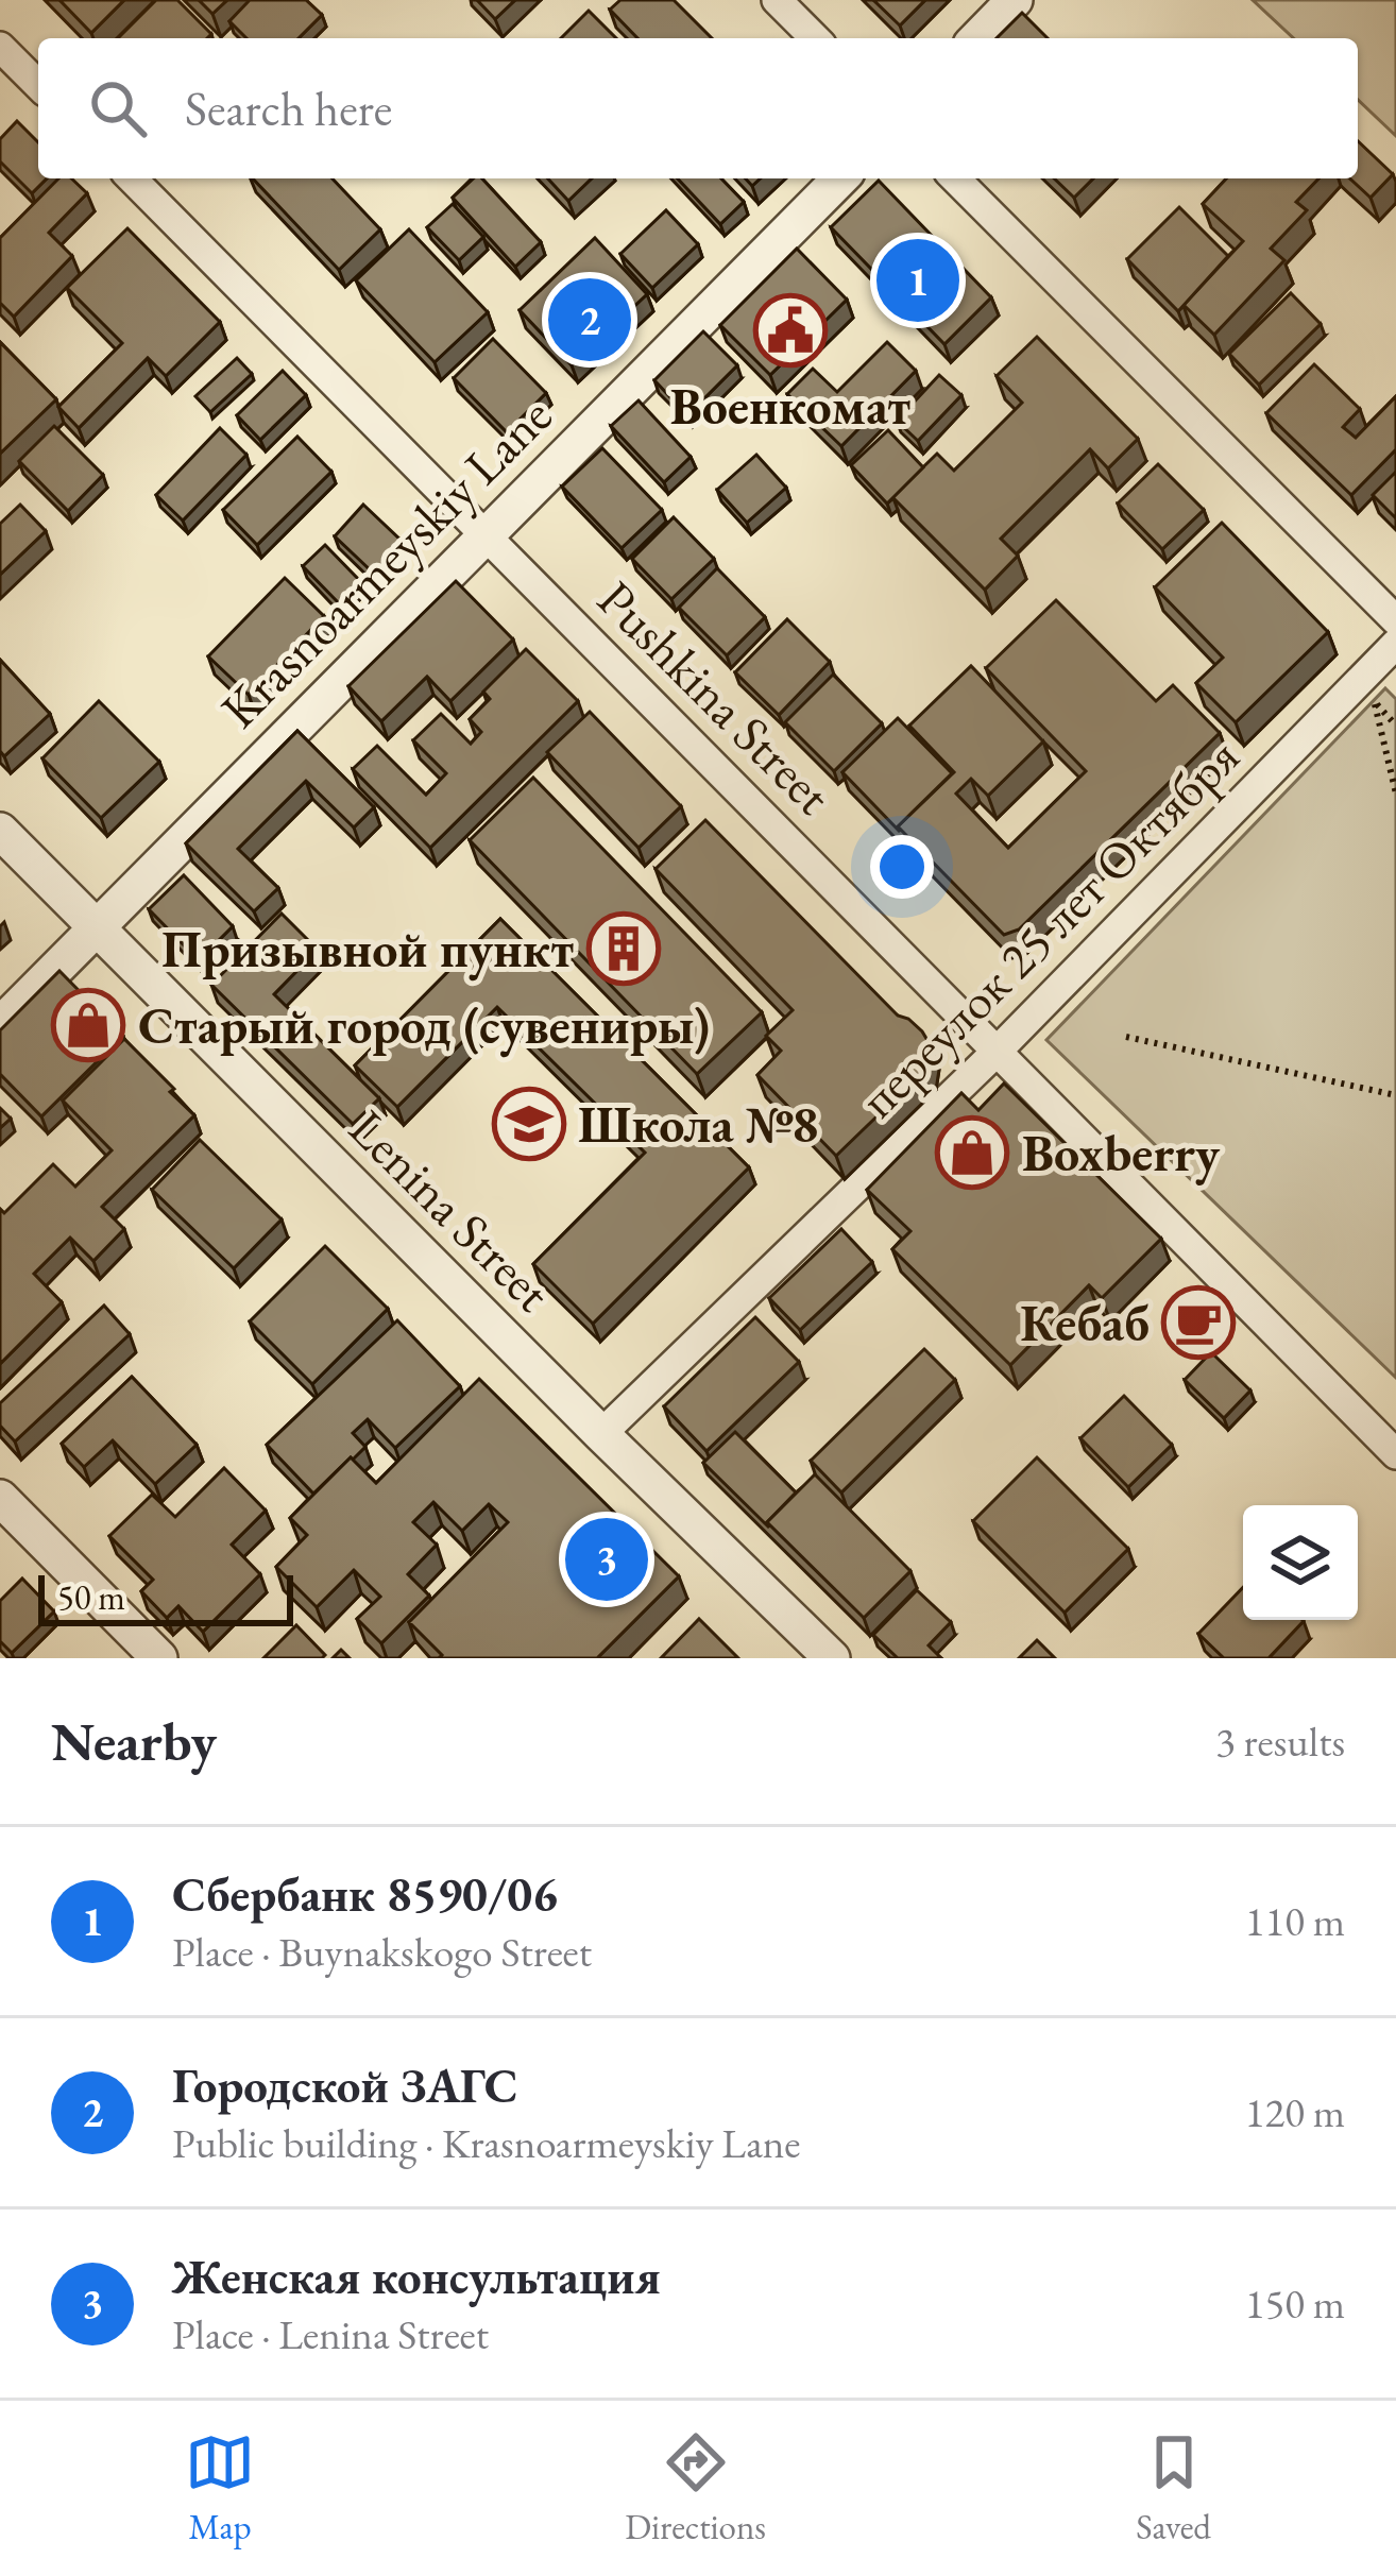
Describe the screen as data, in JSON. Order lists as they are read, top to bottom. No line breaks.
{"streets":{"street":["Krasnoarmeyskiy Lane","Pushkina Street","переулок 25 лет Октября","Lenina Street"]},"crossings":[["Krasnoarmeyskiy Lane","Pushkina Street"],["Krasnoarmeyskiy Lane","Lenina Street"],["Pushkina Street","переулок 25 лет Октября"],["переулок 25 лет Октября","Lenina Street"]],"places":{"public building":["Военкомат"],"building":["Призывной пункт"],"shop":["Старый город (сувениры)","Boxberry"],"school or university":["Школа №8"],"cafe":["Кебаб"]},"scale_bar":"50 m","page":{"search":"Search here","pins":["1","2","3"],"scale":"50 m","heading":["Nearby","3 results"],"list":[{"mark":"1","name":"Сбербанк 8590/06","note":"Place · Buynakskogo Street","value":"110 m"},{"mark":"2","name":"Городской ЗАГС","note":"Public building · Krasnoarmeyskiy Lane","value":"120 m"},{"mark":"3","name":"Женская консультация","note":"Place · Lenina Street","value":"150 m"}],"nav":["Map","Directions","Saved"]}}
